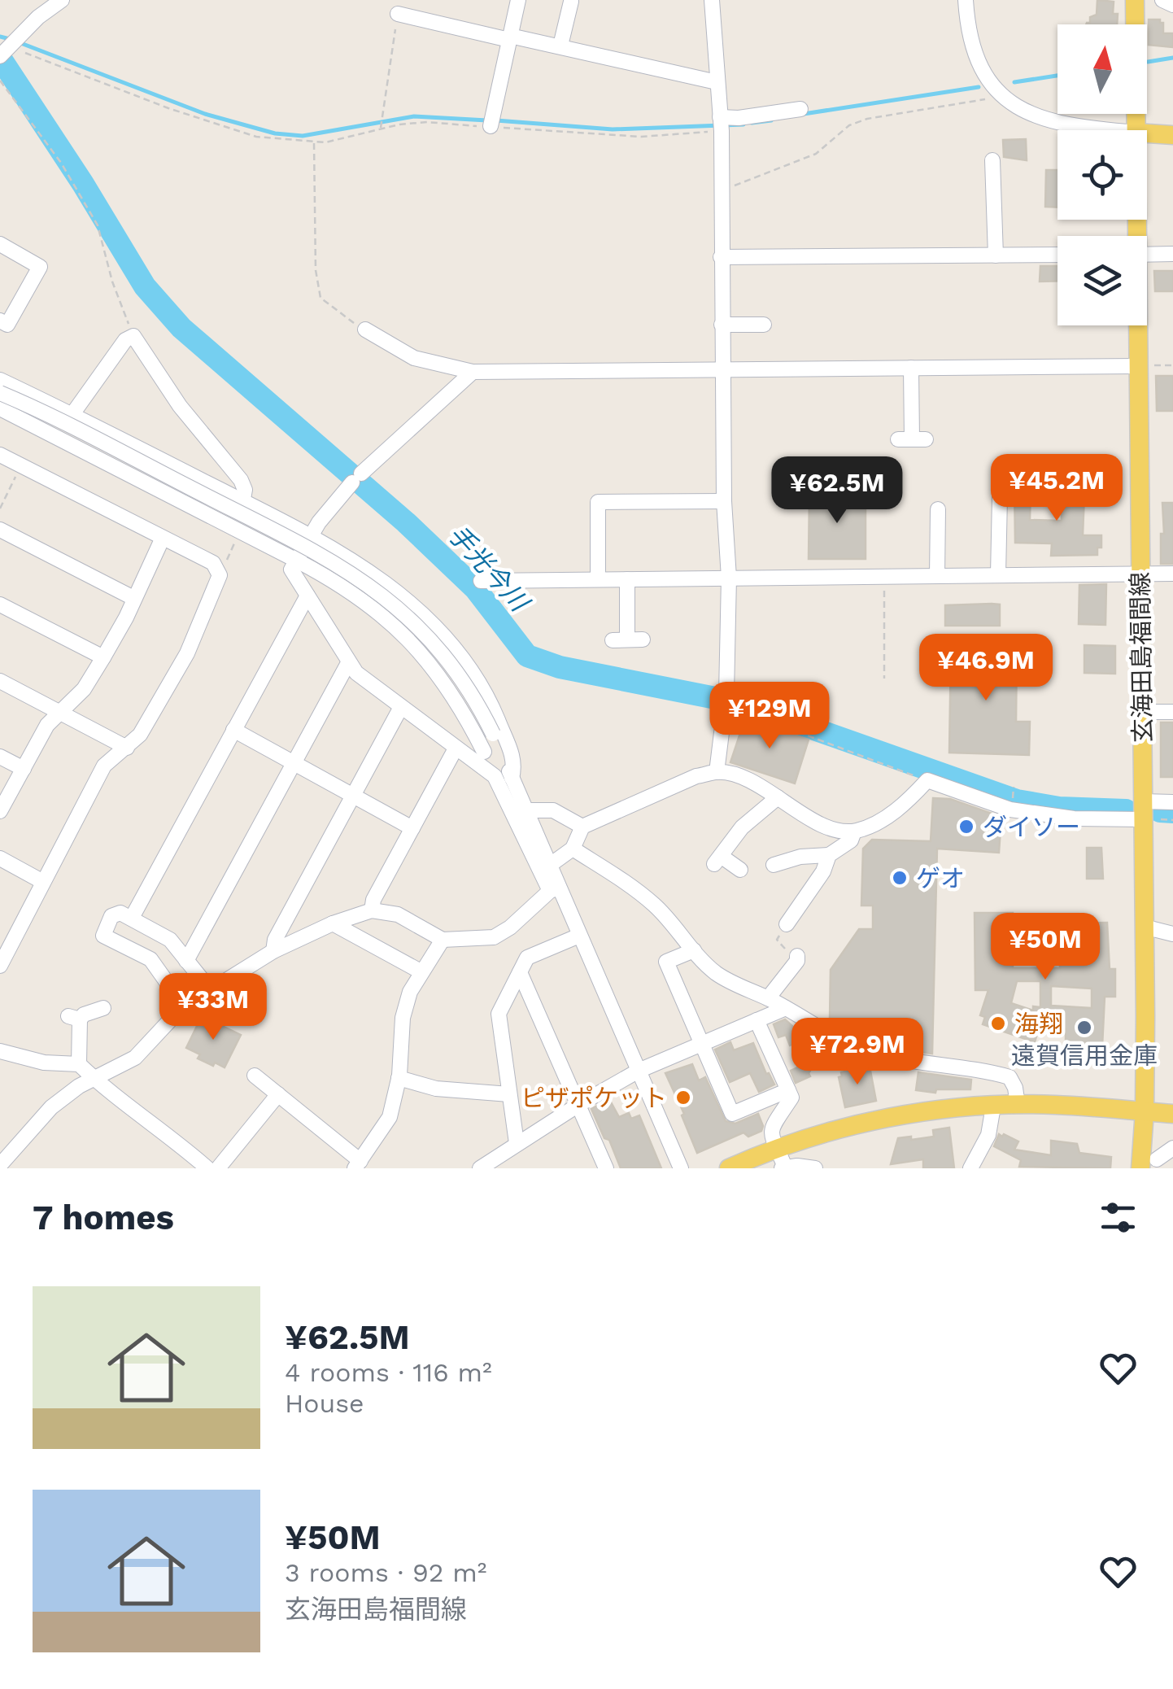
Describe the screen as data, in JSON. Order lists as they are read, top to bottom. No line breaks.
{"streets":{"main road":["玄海田島福間線"]},"water":["手光今川"],"places":["ダイソー","ゲオ","海翔","遠賀信用金庫","ピザポケット"],"north":"top","page":{"price":["¥45.2M","¥62.5M","¥46.9M","¥129M","¥50M","¥33M","¥72.9M"],"heading":"7 homes","list":[{"name":"¥62.5M","note":"4 rooms · 116 m² · House"},{"name":"¥50M","note":"3 rooms · 92 m² · 玄海田島福間線"}]}}
